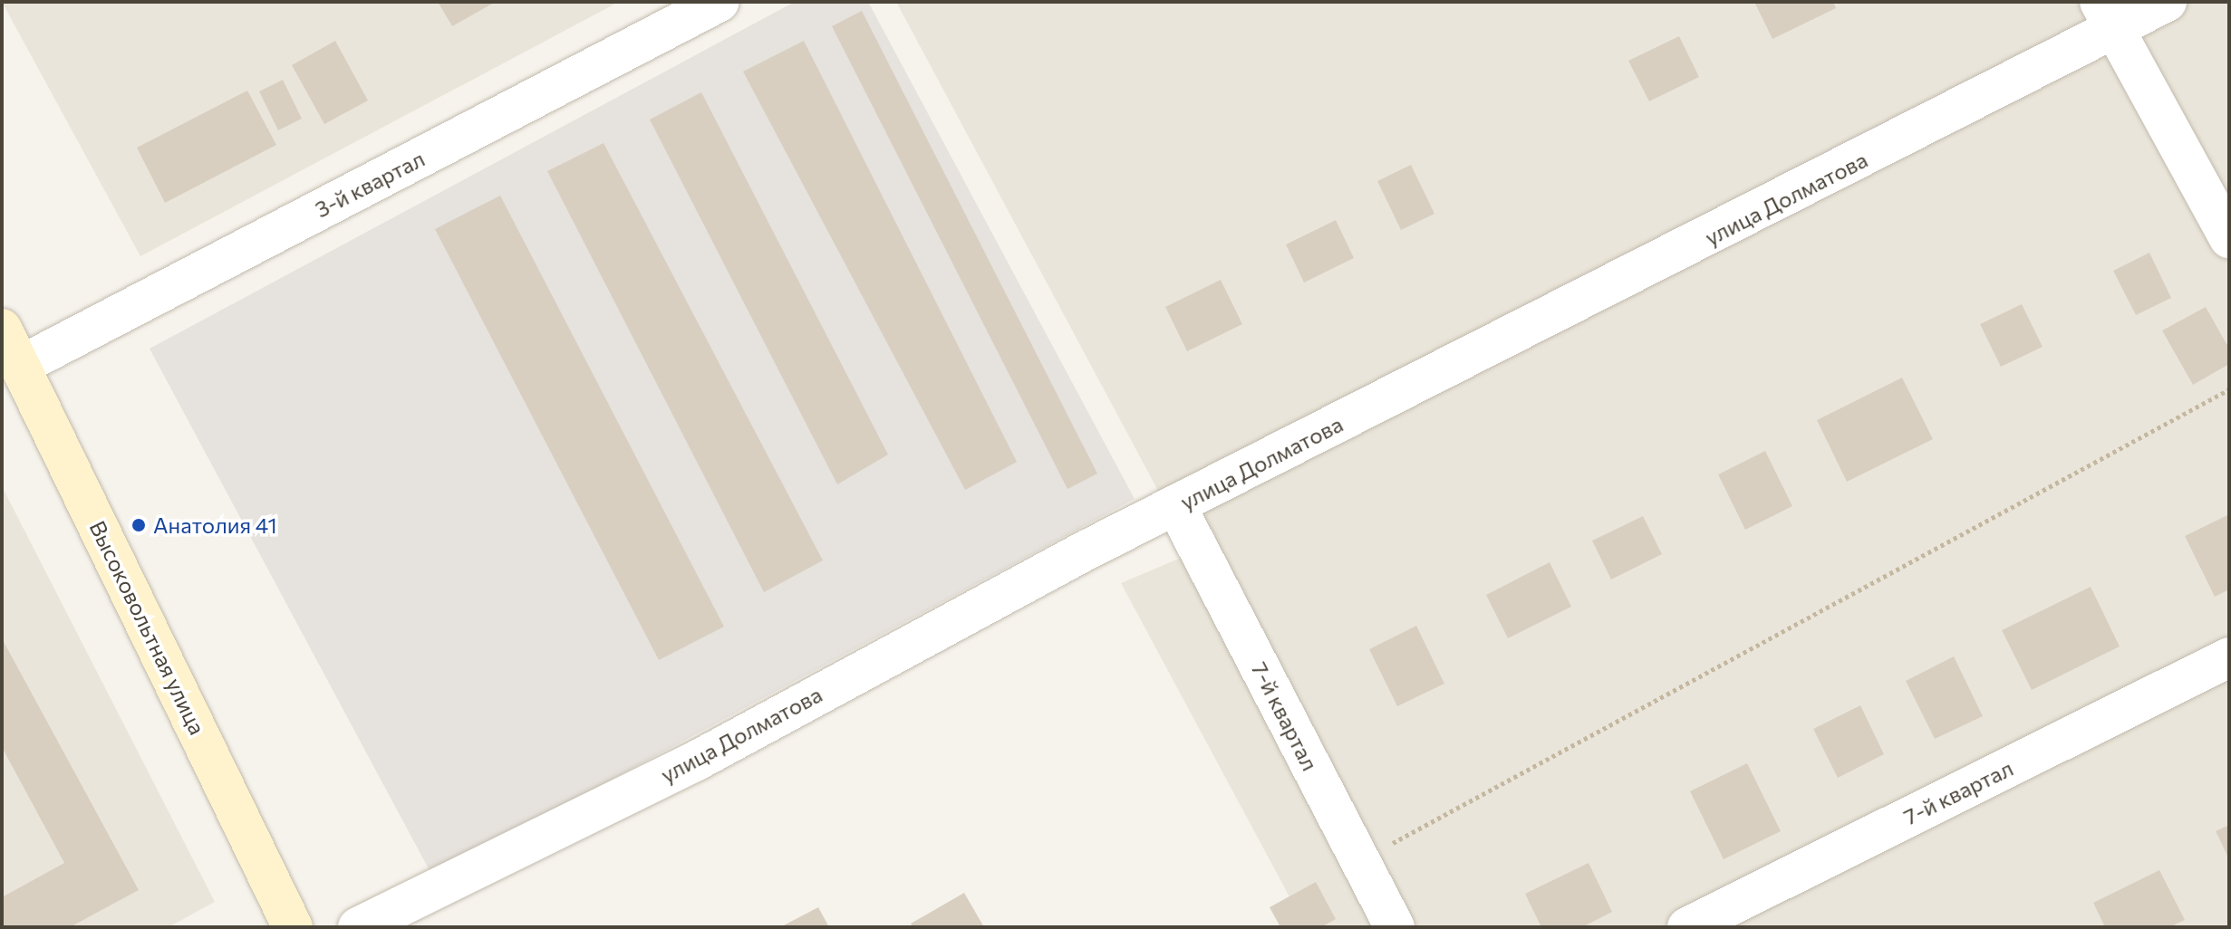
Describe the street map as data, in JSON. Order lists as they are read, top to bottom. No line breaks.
{"streets":{"street":["3-й квартал","улица Долматова","Высоковольтная улица","7-й квартал"]},"crossings":[["3-й квартал","Высоковольтная улица"],["улица Долматова","7-й квартал"]],"places":["Анатолия 41"]}
